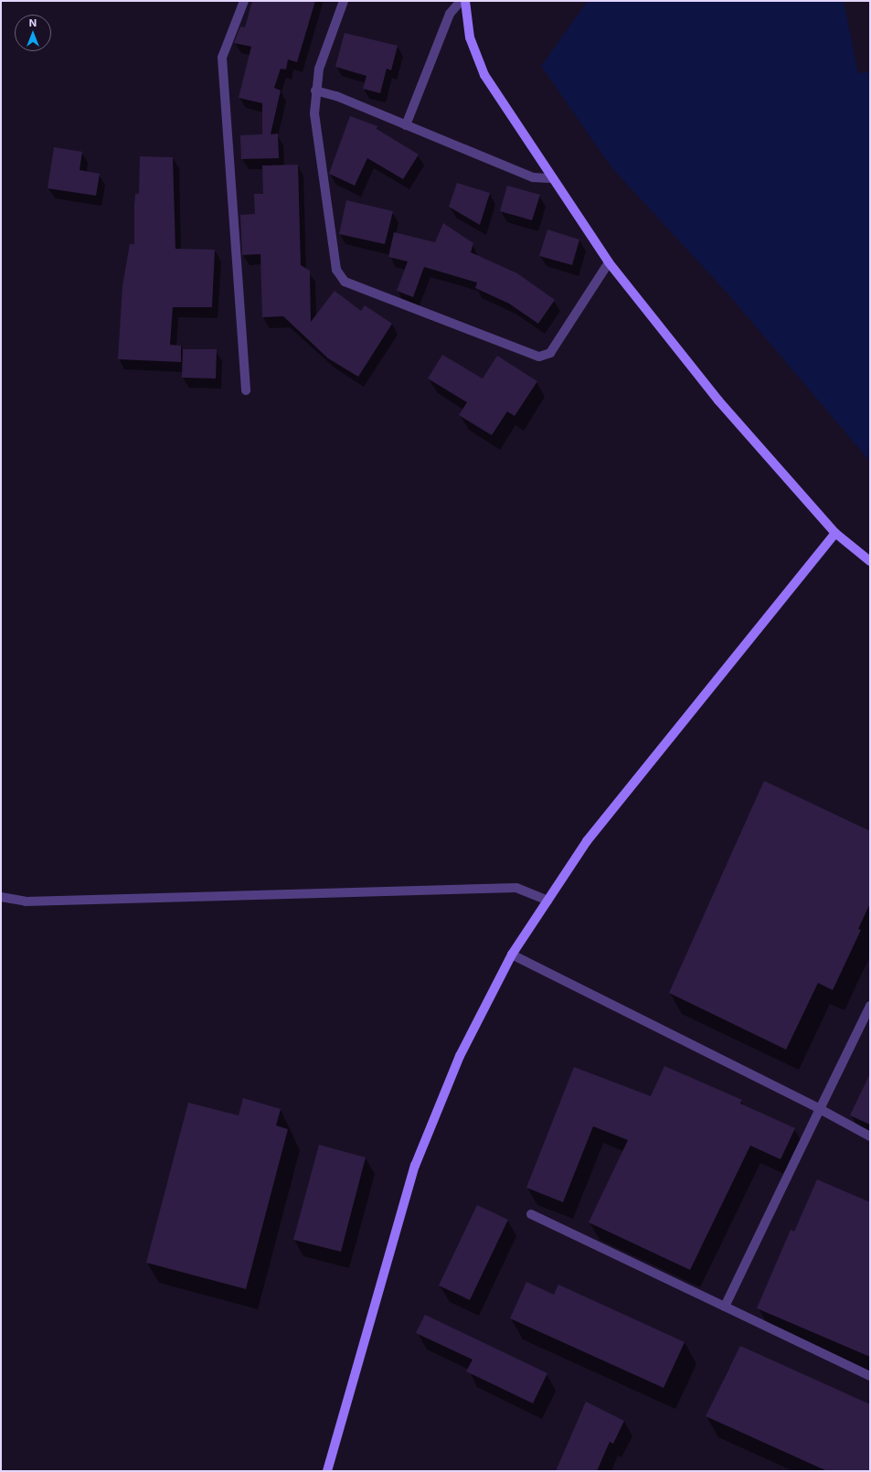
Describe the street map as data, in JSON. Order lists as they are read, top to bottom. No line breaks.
{"north":"top"}
